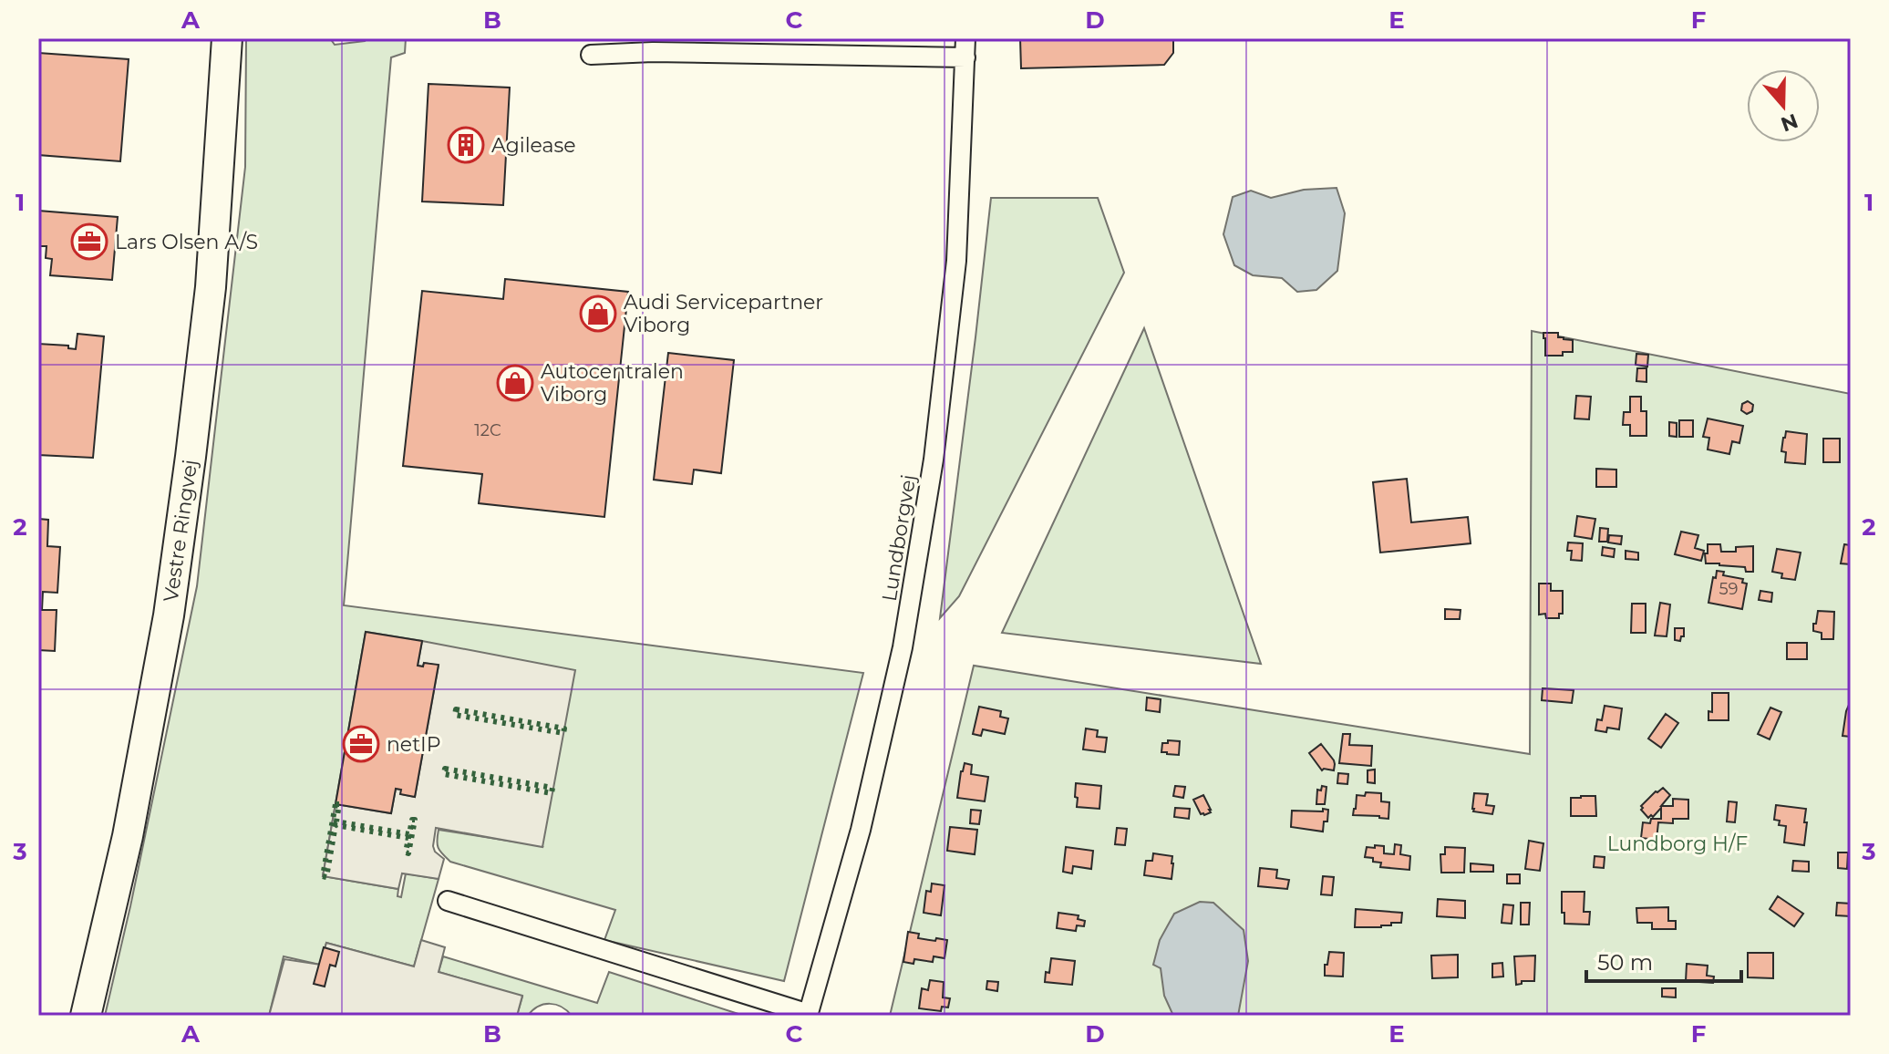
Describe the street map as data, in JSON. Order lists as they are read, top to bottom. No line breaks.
{"streets":{"main road":["Vestre Ringvej"],"street":["Lundborgvej"]},"parks":["Lundborg H/F"],"places":{"building":["Agilease"],"office":["Lars Olsen A/S","netIP"],"shop":["Audi Servicepartner Viborg","Autocentralen Viborg"]},"house_numbers":["12C","59"],"scale_bar":"50 m","north":"bottom","grid":{"columns":["A","B","C","D","E","F"],"rows":["1","2","3"]}}
